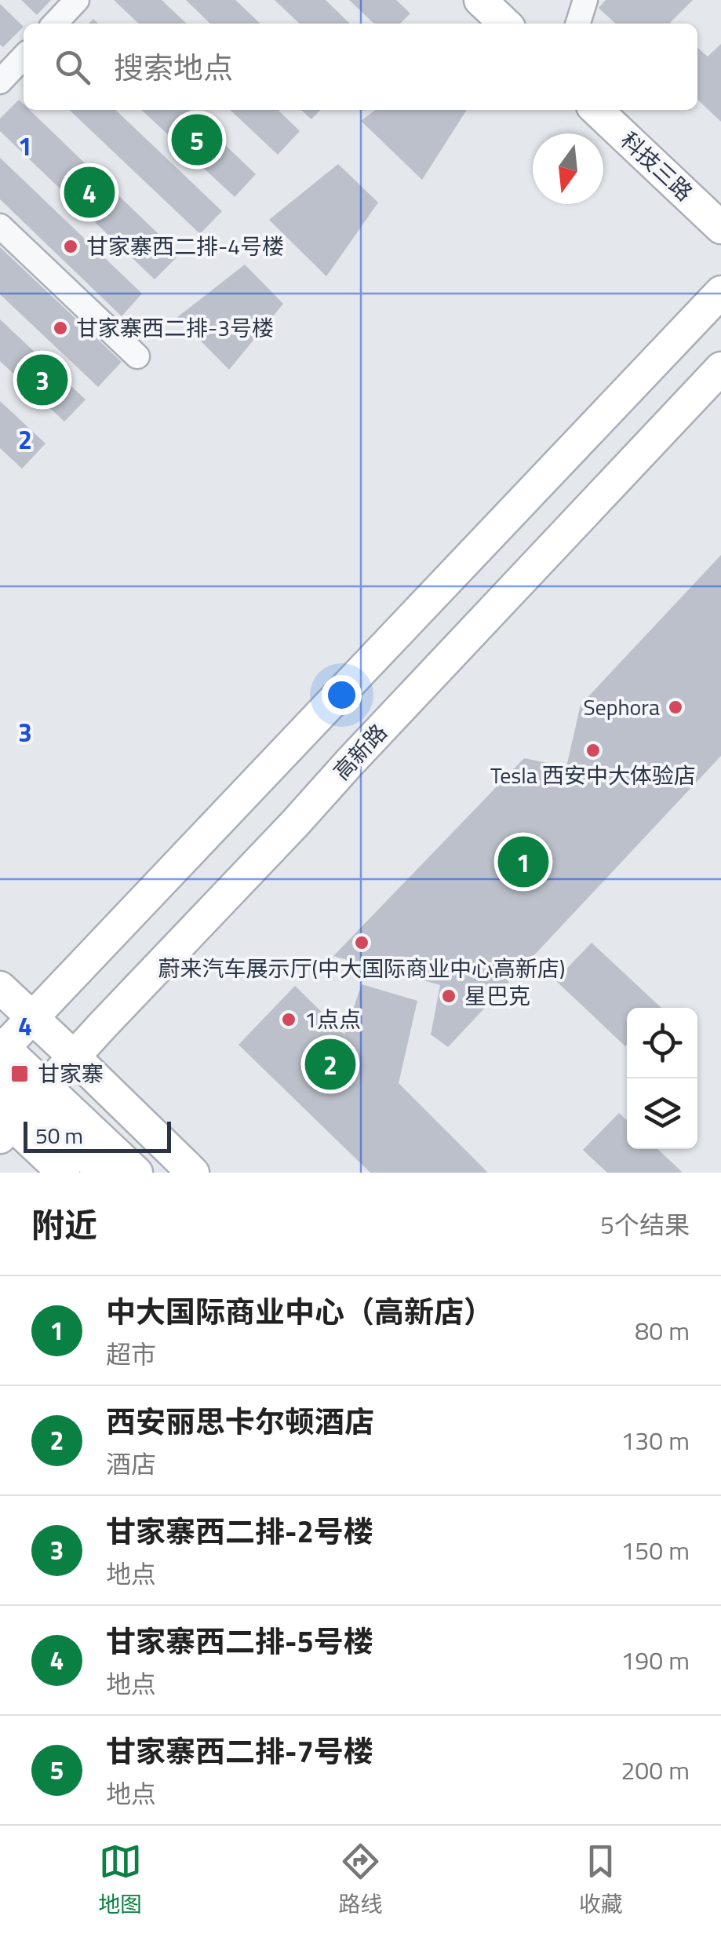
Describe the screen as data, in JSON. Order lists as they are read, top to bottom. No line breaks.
{"streets":{"main road":["科技三路","高新路"]},"places":{"other":["甘家寨西二排-4号楼","甘家寨西二排-3号楼","Sephora","Tesla 西安中大体验店","蔚来汽车展示厅(中大国际商业中心高新店)","星巴克","1点点"],"transit":["甘家寨"]},"scale_bar":"50 m","north":"bottom","page":{"search":"搜索地点","pins":["5","4","3","1","2"],"scale":"50 m","heading":["附近","5个结果"],"list":[{"mark":"1","name":"中大国际商业中心（高新店）","note":"超市","value":"80 m"},{"mark":"2","name":"西安丽思卡尔顿酒店","note":"酒店","value":"130 m"},{"mark":"3","name":"甘家寨西二排-2号楼","note":"地点","value":"150 m"},{"mark":"4","name":"甘家寨西二排-5号楼","note":"地点","value":"190 m"},{"mark":"5","name":"甘家寨西二排-7号楼","note":"地点","value":"200 m"}],"nav":["地图","路线","收藏"]},"grid":{"rows":["1","2","3","4"]}}
